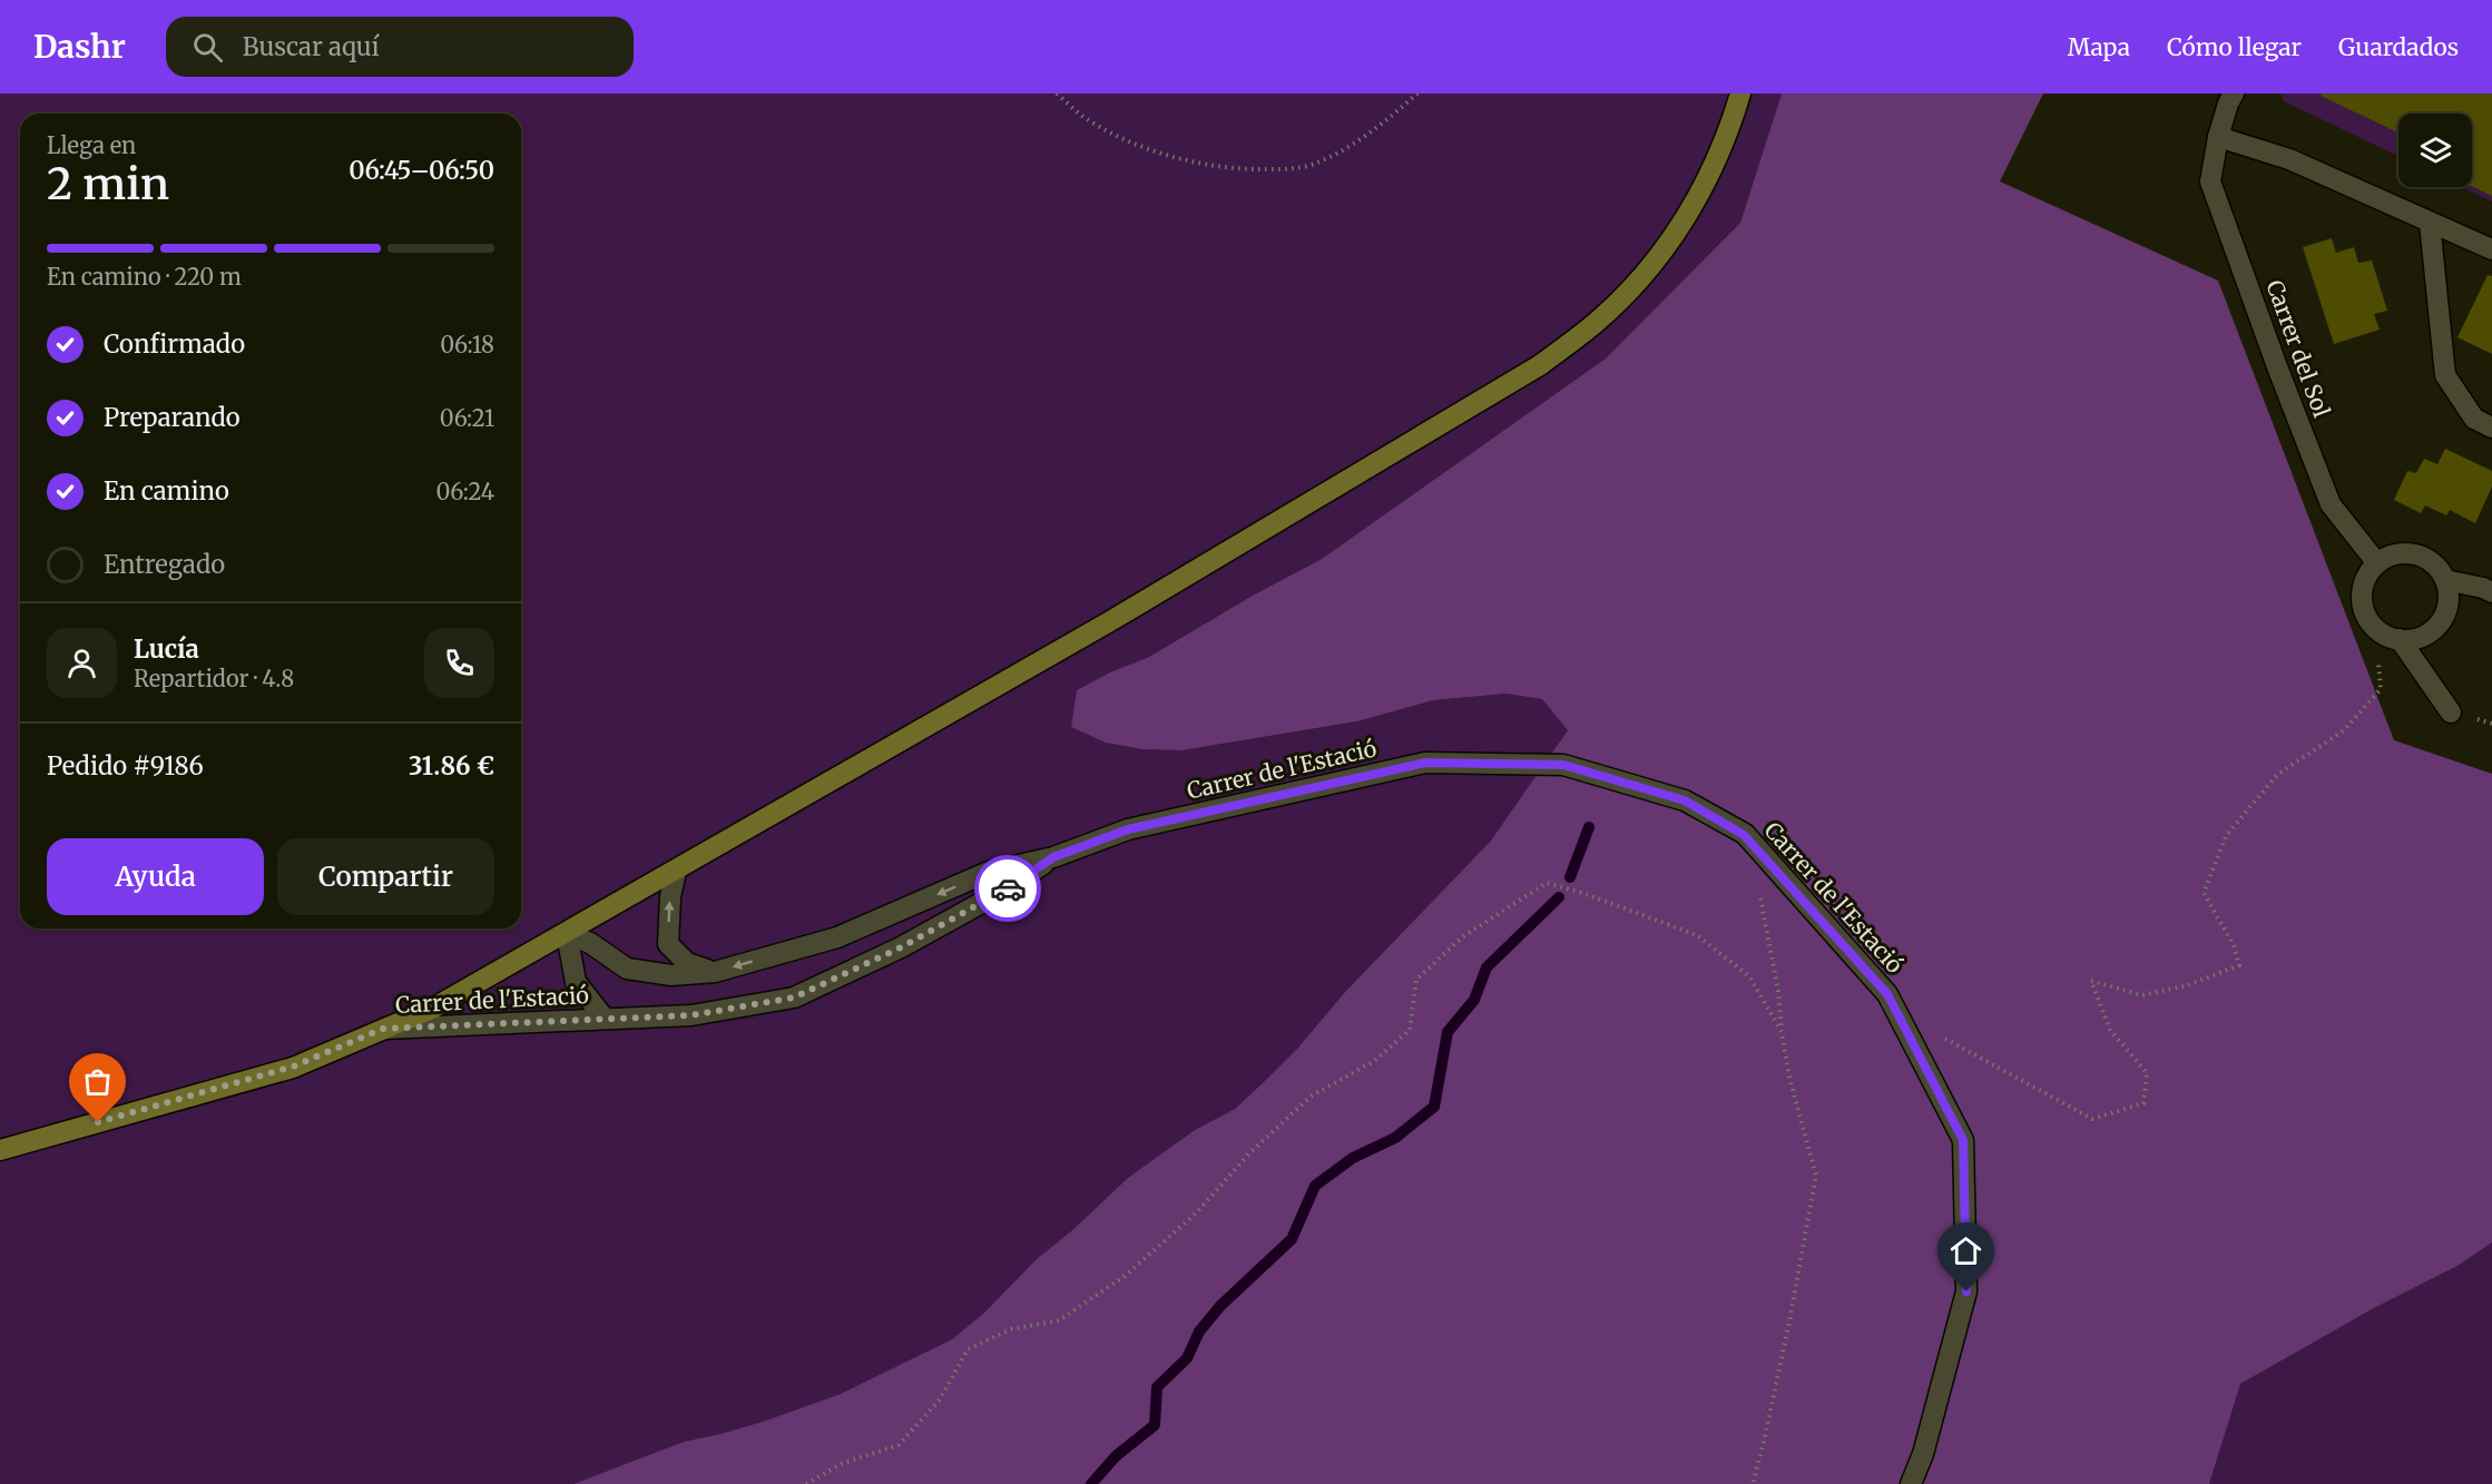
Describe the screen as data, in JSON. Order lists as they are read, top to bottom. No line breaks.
{"streets":{"street":["Carrer del Sol","Carrer de l'Estació"]},"page":{"header":"Dashr","search":"Buscar aquí","nav":["Mapa","Cómo llegar","Guardados"],"heading":["2 min","Llega en","06:45–06:50"],"panel":["Lucía","Repartidor · 4.8","Pedido #9186","31.86 €"],"bar":"En camino · 220 m","list":[["Confirmado","06:18"],["Preparando","06:21"],["En camino","06:24"],"Entregado"],"buttons":["Ayuda","Compartir"]}}
